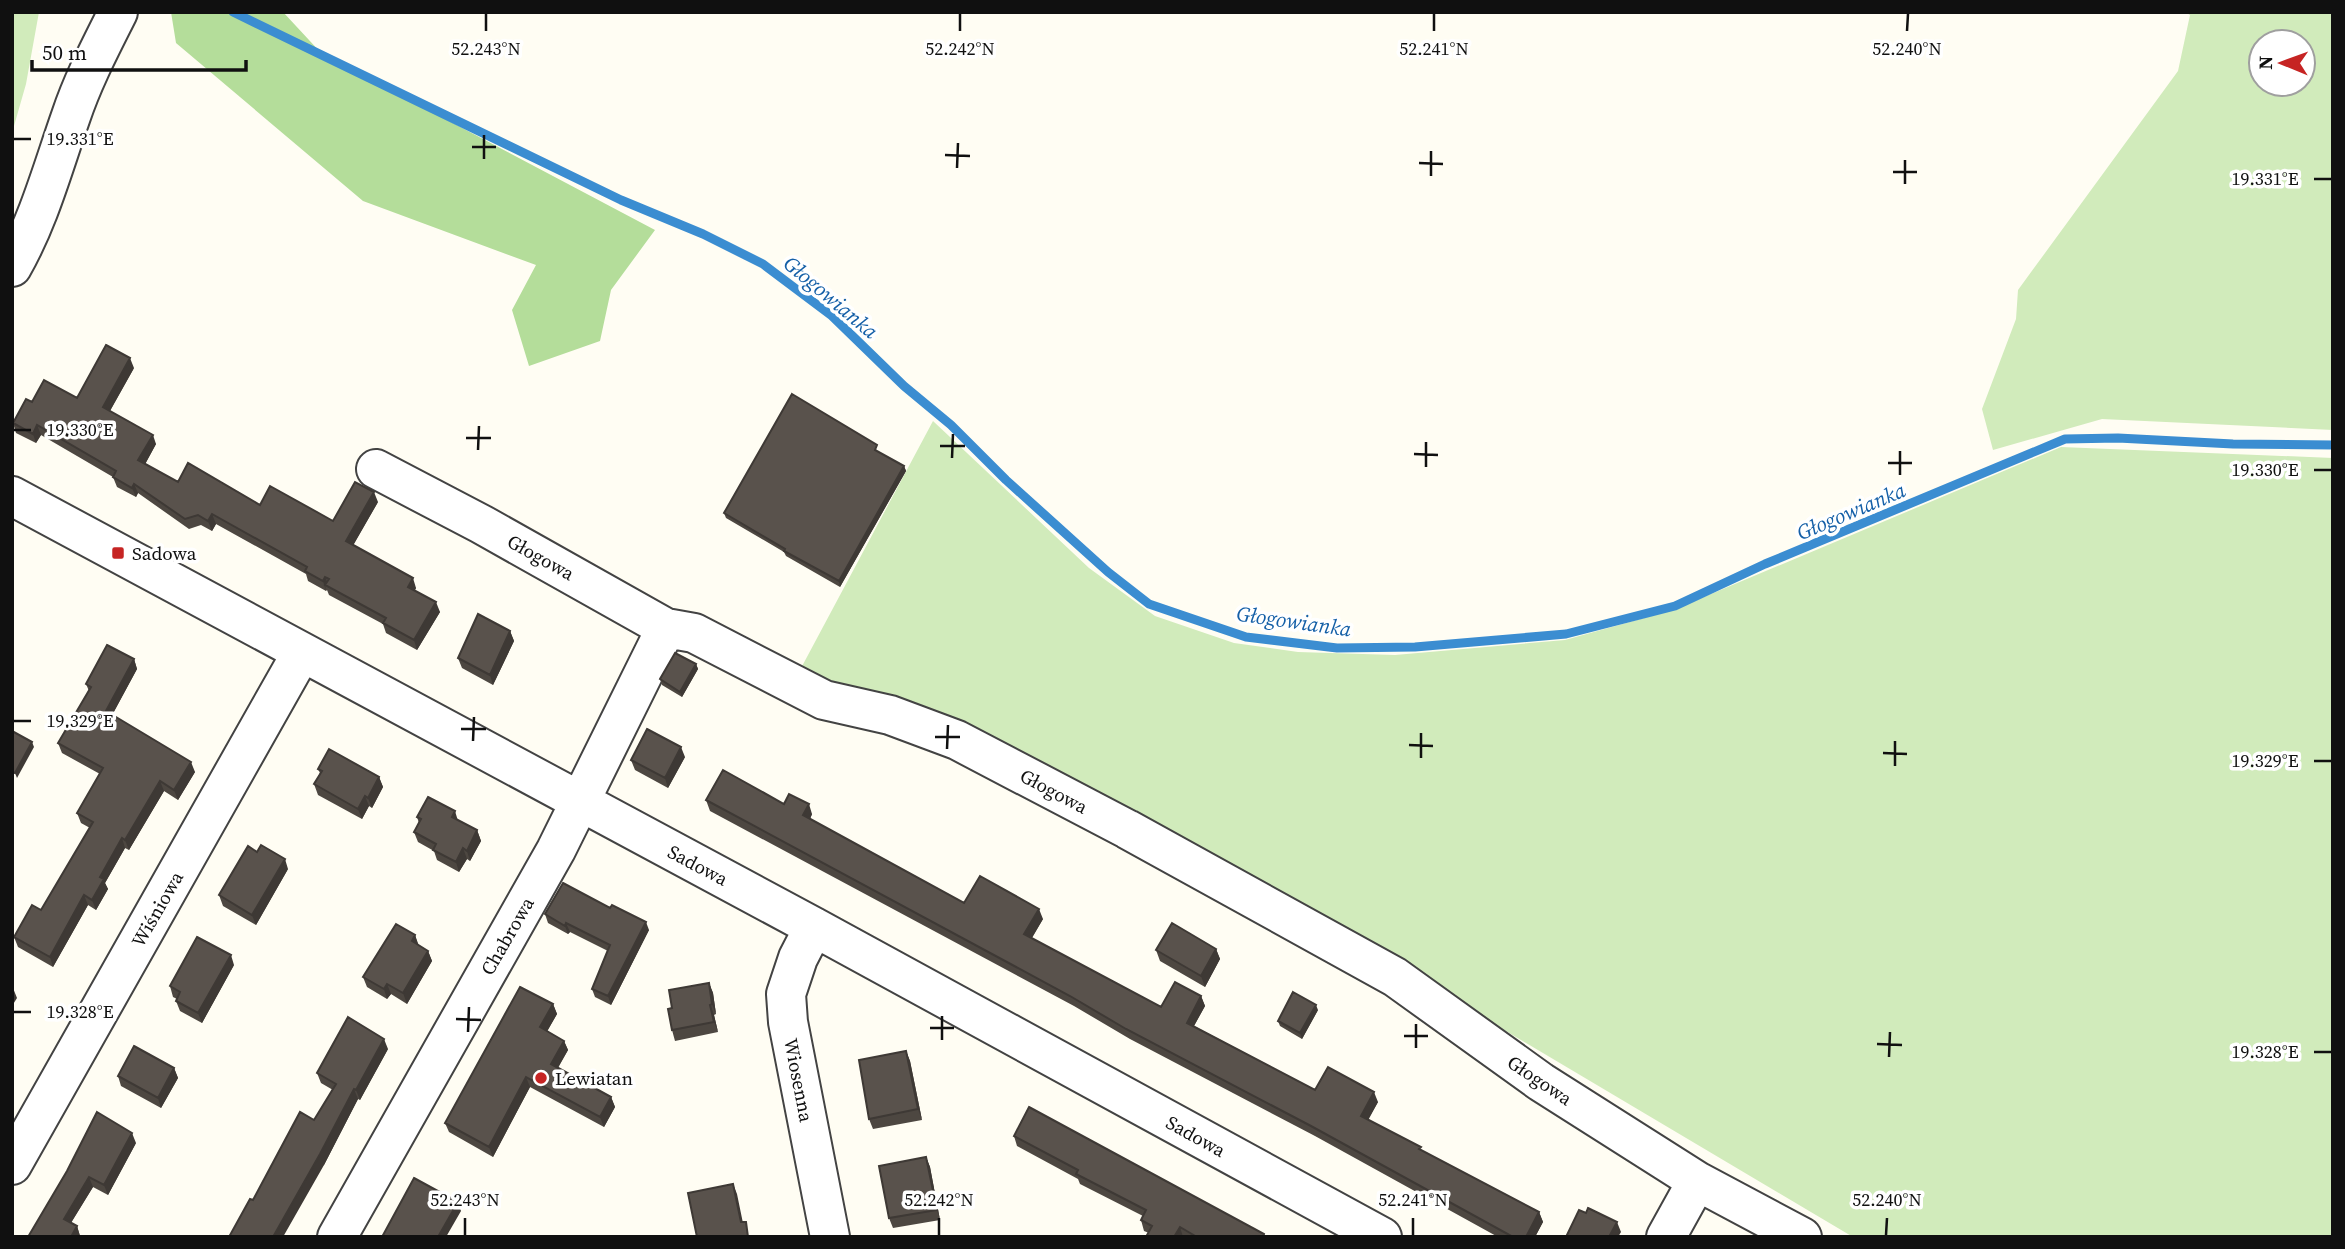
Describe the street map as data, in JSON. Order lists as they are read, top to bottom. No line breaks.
{"streets":{"street":["Głogowa","Sadowa","Wiśniowa","Chabrowa","Wiosenna"]},"crossings":[["Głogowa","Chabrowa"],["Sadowa","Wiśniowa"],["Sadowa","Chabrowa"],["Sadowa","Wiosenna"]],"water":["Głogowianka"],"places":{"transit":["Sadowa"],"other":["Lewiatan"]},"scale_bar":"50 m","north":"left","coordinates":["52.243°N","52.242°N","52.241°N","52.240°N","19.331°E","19.330°E","19.329°E","19.328°E"]}
